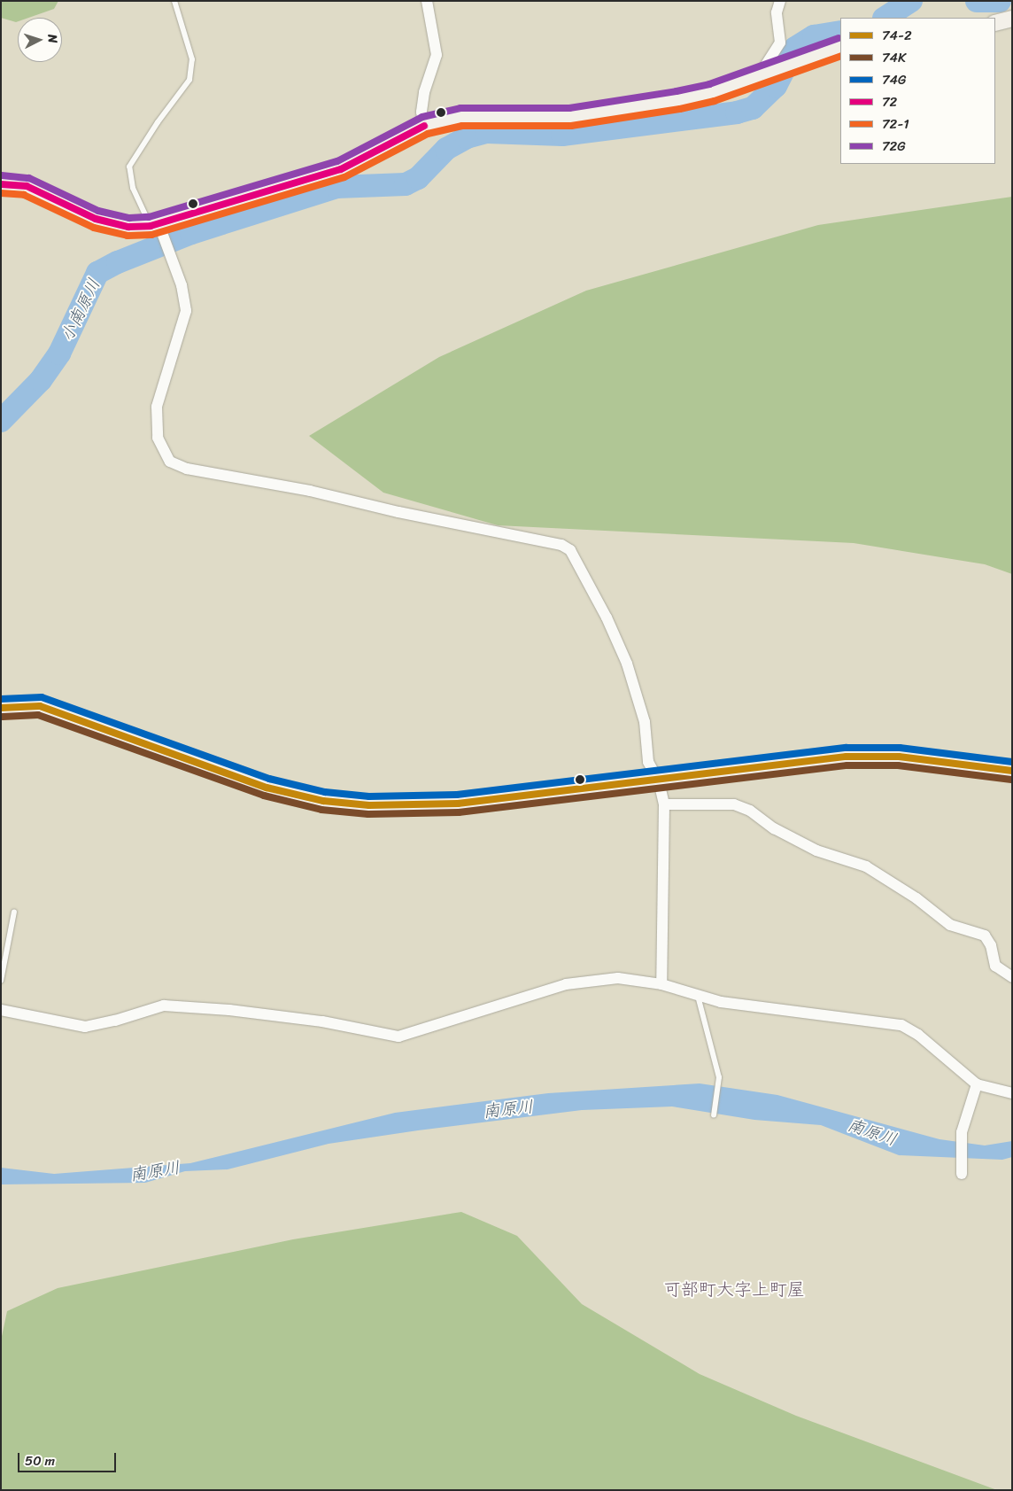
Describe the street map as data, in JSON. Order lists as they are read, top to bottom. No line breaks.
{"districts":["可部町大字上町屋"],"water":["小南原川","南原川"],"lines":["transit line 72G","transit line 72-1","transit line 72","transit line 74G","transit line 74-2","transit line 74K"],"legend":["74-2","74K","74G","72","72-1","72G"],"scale_bar":"50 m","north":"right"}
